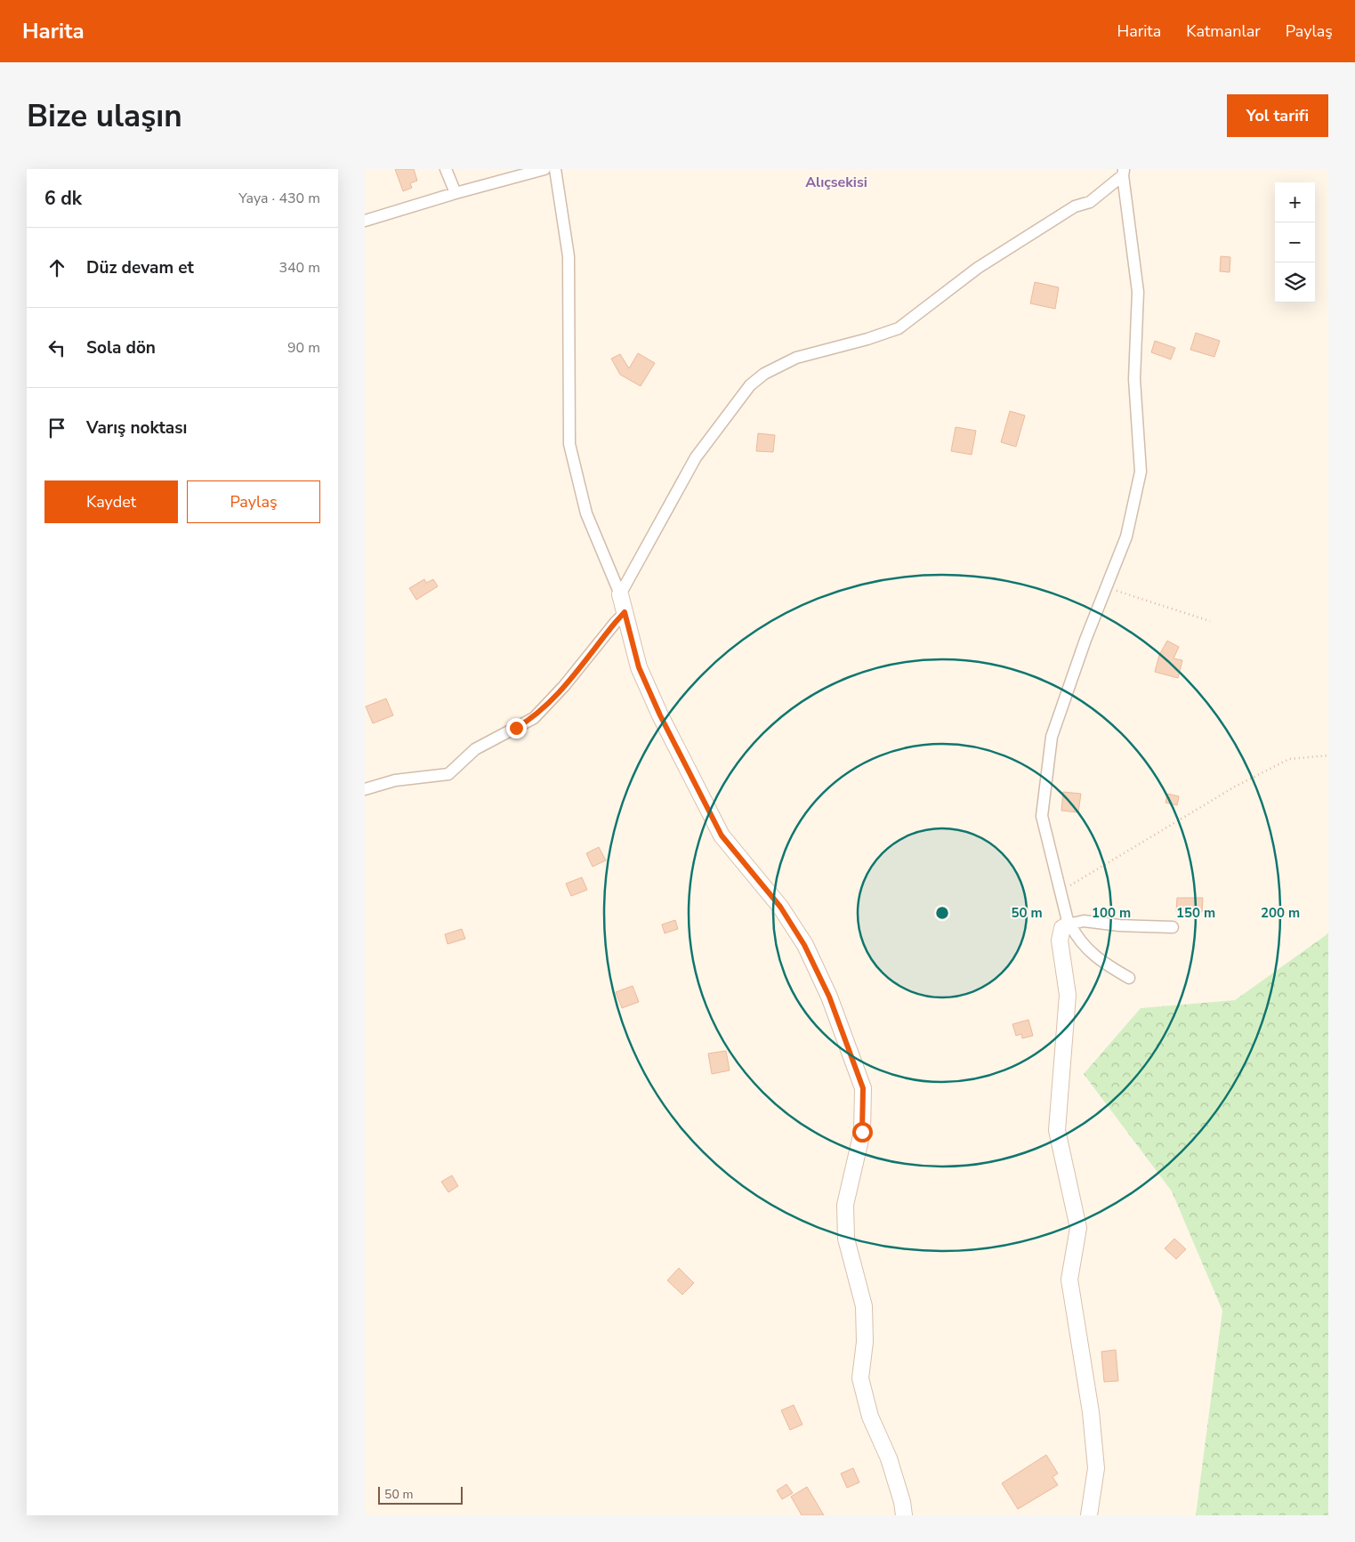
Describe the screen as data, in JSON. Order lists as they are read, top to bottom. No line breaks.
{"districts":["Alıçsekisi"],"scale_bar":"50 m","page":{"header":"Harita","nav":["Harita","Katmanlar","Paylaş"],"buttons":["Yol tarifi",["Kaydet","Paylaş"]],"title":"Bize ulaşın","heading":["6 dk","Yaya · 430 m"],"map_buttons":["+","−"],"list":[["Düz devam et","340 m"],["Sola dön","90 m"],"Varış noktası"],"scale":"50 m"},"rings":["50 m","100 m","150 m","200 m"]}
